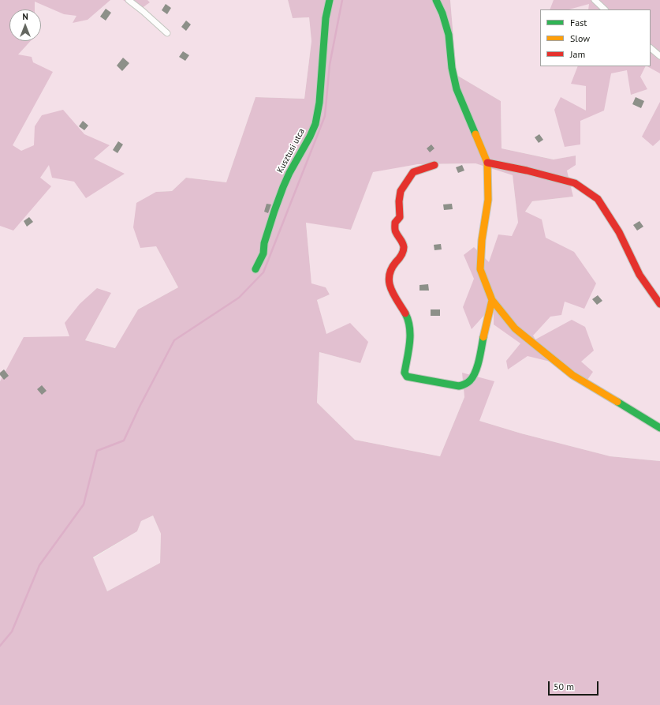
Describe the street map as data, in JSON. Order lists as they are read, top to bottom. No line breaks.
{"streets":{"street":["Kusztusi utca"]},"legend":["Fast","Slow","Jam"],"scale_bar":"50 m","north":"top"}
